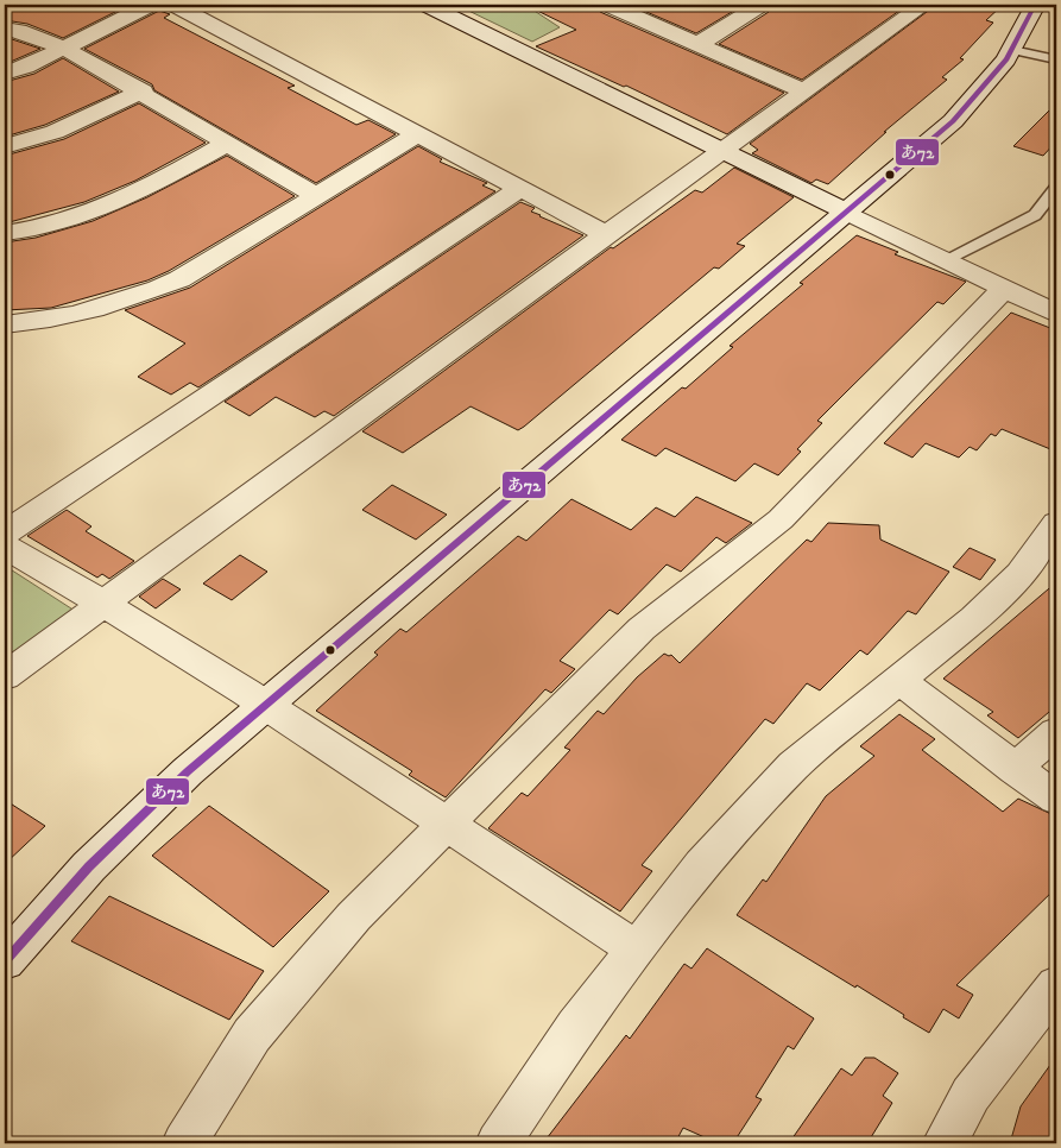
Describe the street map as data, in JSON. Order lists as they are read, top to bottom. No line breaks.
{"lines":["transit line あ72"]}
